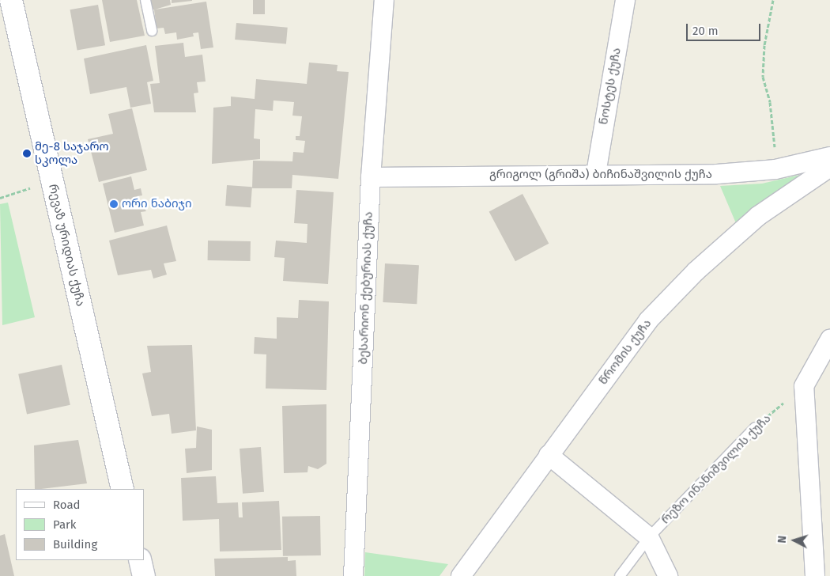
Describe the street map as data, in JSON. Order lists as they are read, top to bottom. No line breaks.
{"streets":{"street":["ნოსტეს ქუჩა","გრიგოლ (გრიშა) ბიჩინაშვილის ქუჩა","რევაზ ურიდიას ქუჩა","ბესარიონ ქებურიას ქუჩა","წრომის ქუჩა"],"lane":["რეზო ინანიშვილის ქუჩა"]},"crossings":[["ნოსტეს ქუჩა","გრიგოლ (გრიშა) ბიჩინაშვილის ქუჩა"],["გრიგოლ (გრიშა) ბიჩინაშვილის ქუჩა","ბესარიონ ქებურიას ქუჩა"]],"places":["მე-8 საჯარო სკოლა","ორი ნაბიჯი"],"legend":["Road","Park","Building"],"scale_bar":"20 m","north":"left"}
